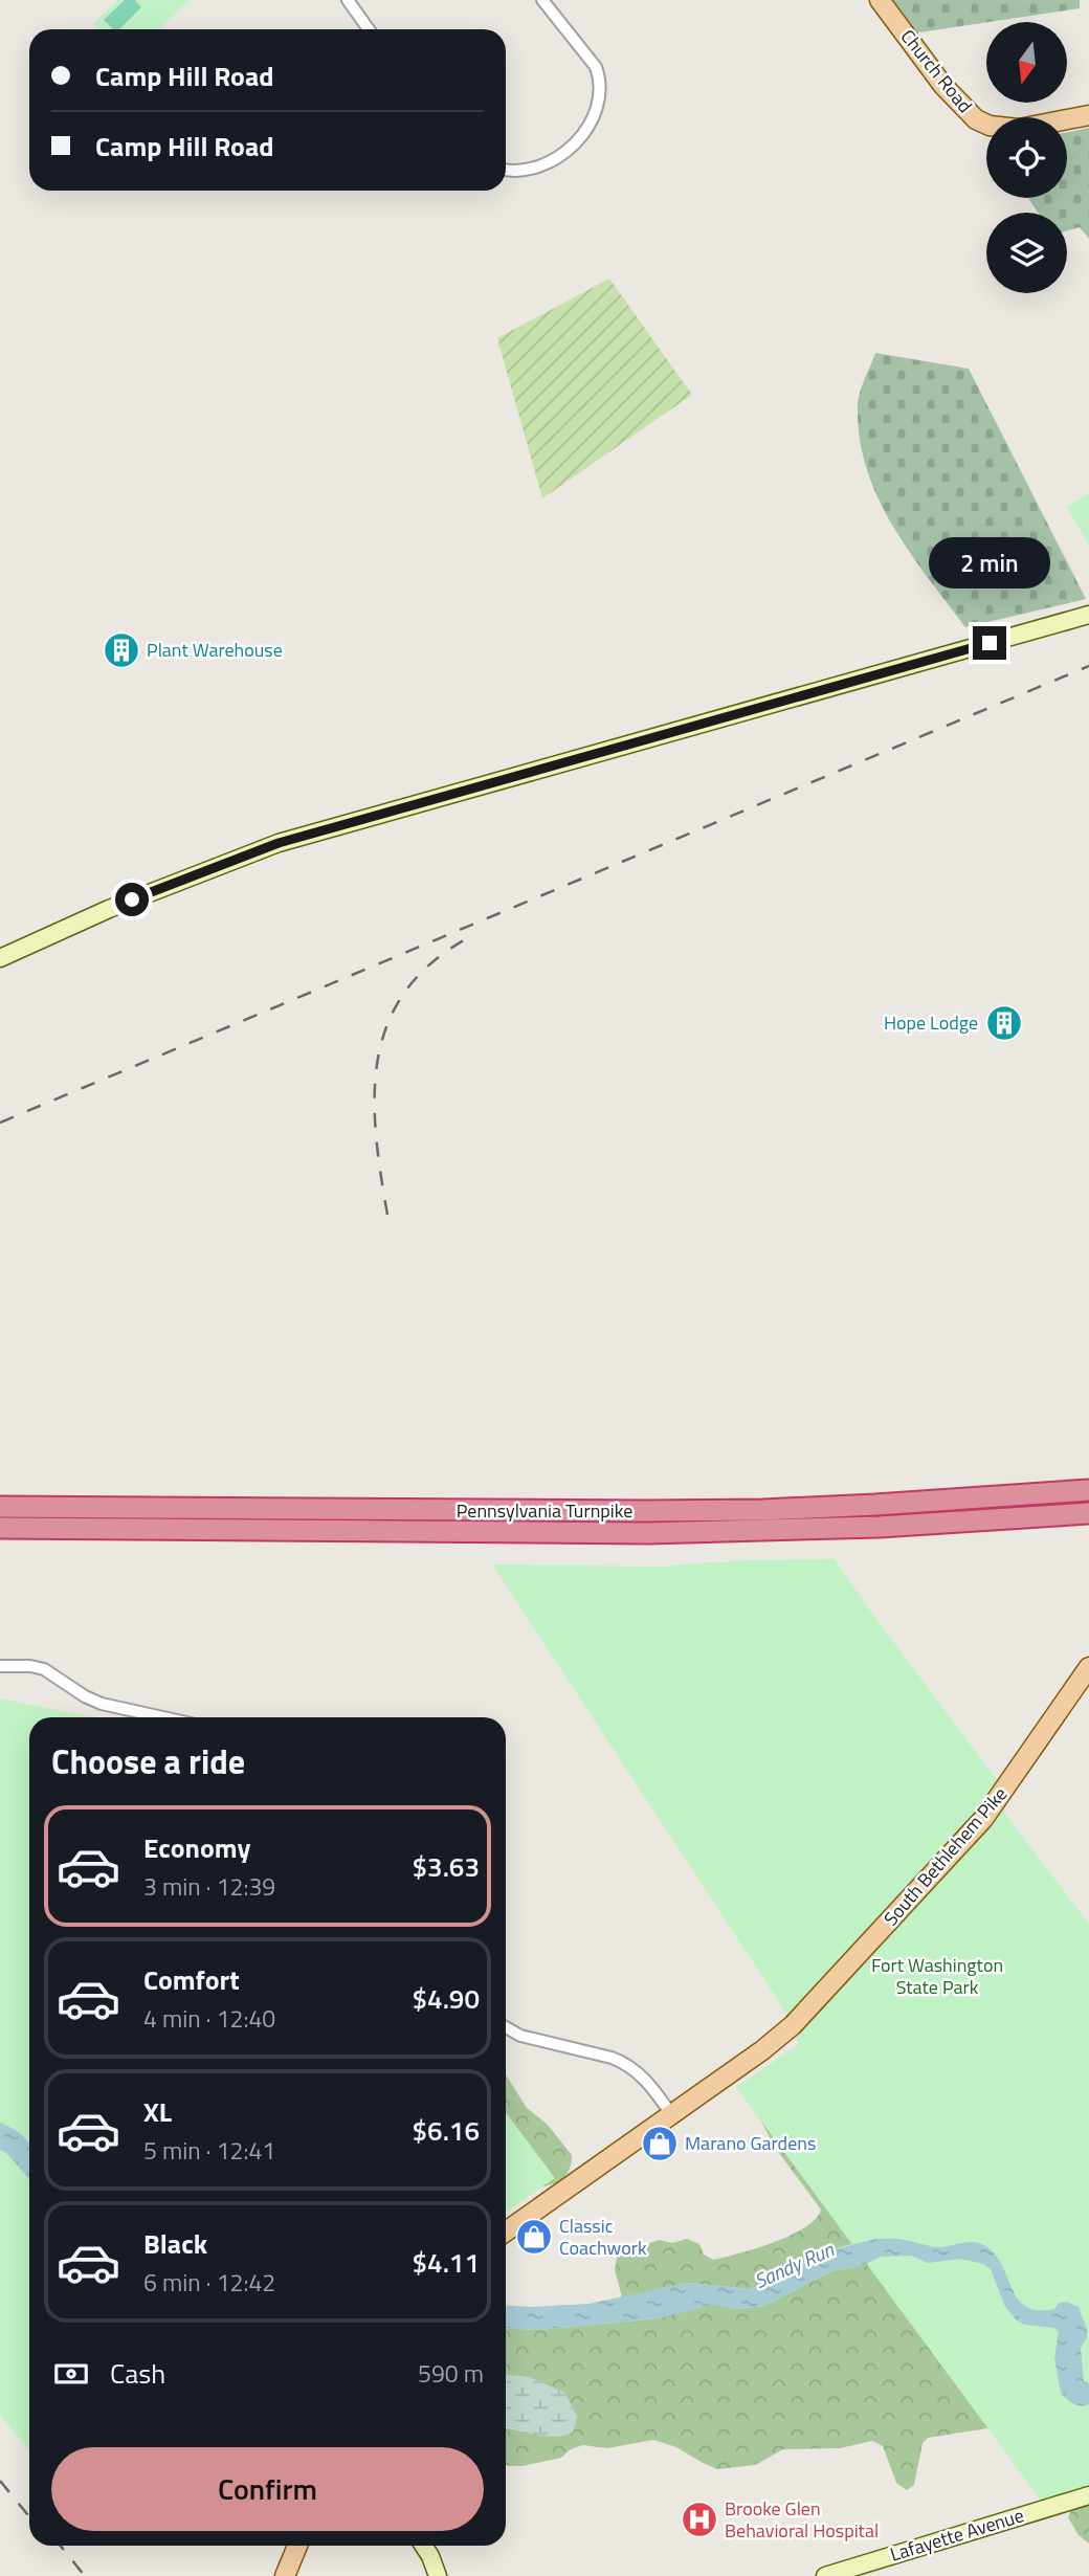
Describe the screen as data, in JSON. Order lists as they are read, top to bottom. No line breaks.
{"streets":{"highway":["Pennsylvania Turnpike"],"main road":["Church Road","South Bethlehem Pike"],"street":["Lafayette Avenue"]},"water":["Sandy Run"],"parks":["Fort Washington State Park"],"places":{"building":["Plant Warehouse","Hope Lodge"],"shop":["Marano Gardens","Classic Coachwork"],"hospital":["Brooke Glen Behavioral Hospital"]},"north":"bottom","page":{"banner":["Camp Hill Road","Camp Hill Road"],"bubble":"2 min","heading":"Choose a ride","list":[{"name":"Economy","note":"3 min · 12:39","value":"$3.63"},{"name":"Comfort","note":"4 min · 12:40","value":"$4.90"},{"name":"XL","note":"5 min · 12:41","value":"$6.16"},{"name":"Black","note":"6 min · 12:42","value":"$4.11"}],"pay":["Cash","590 m"],"buttons":"Confirm"}}
